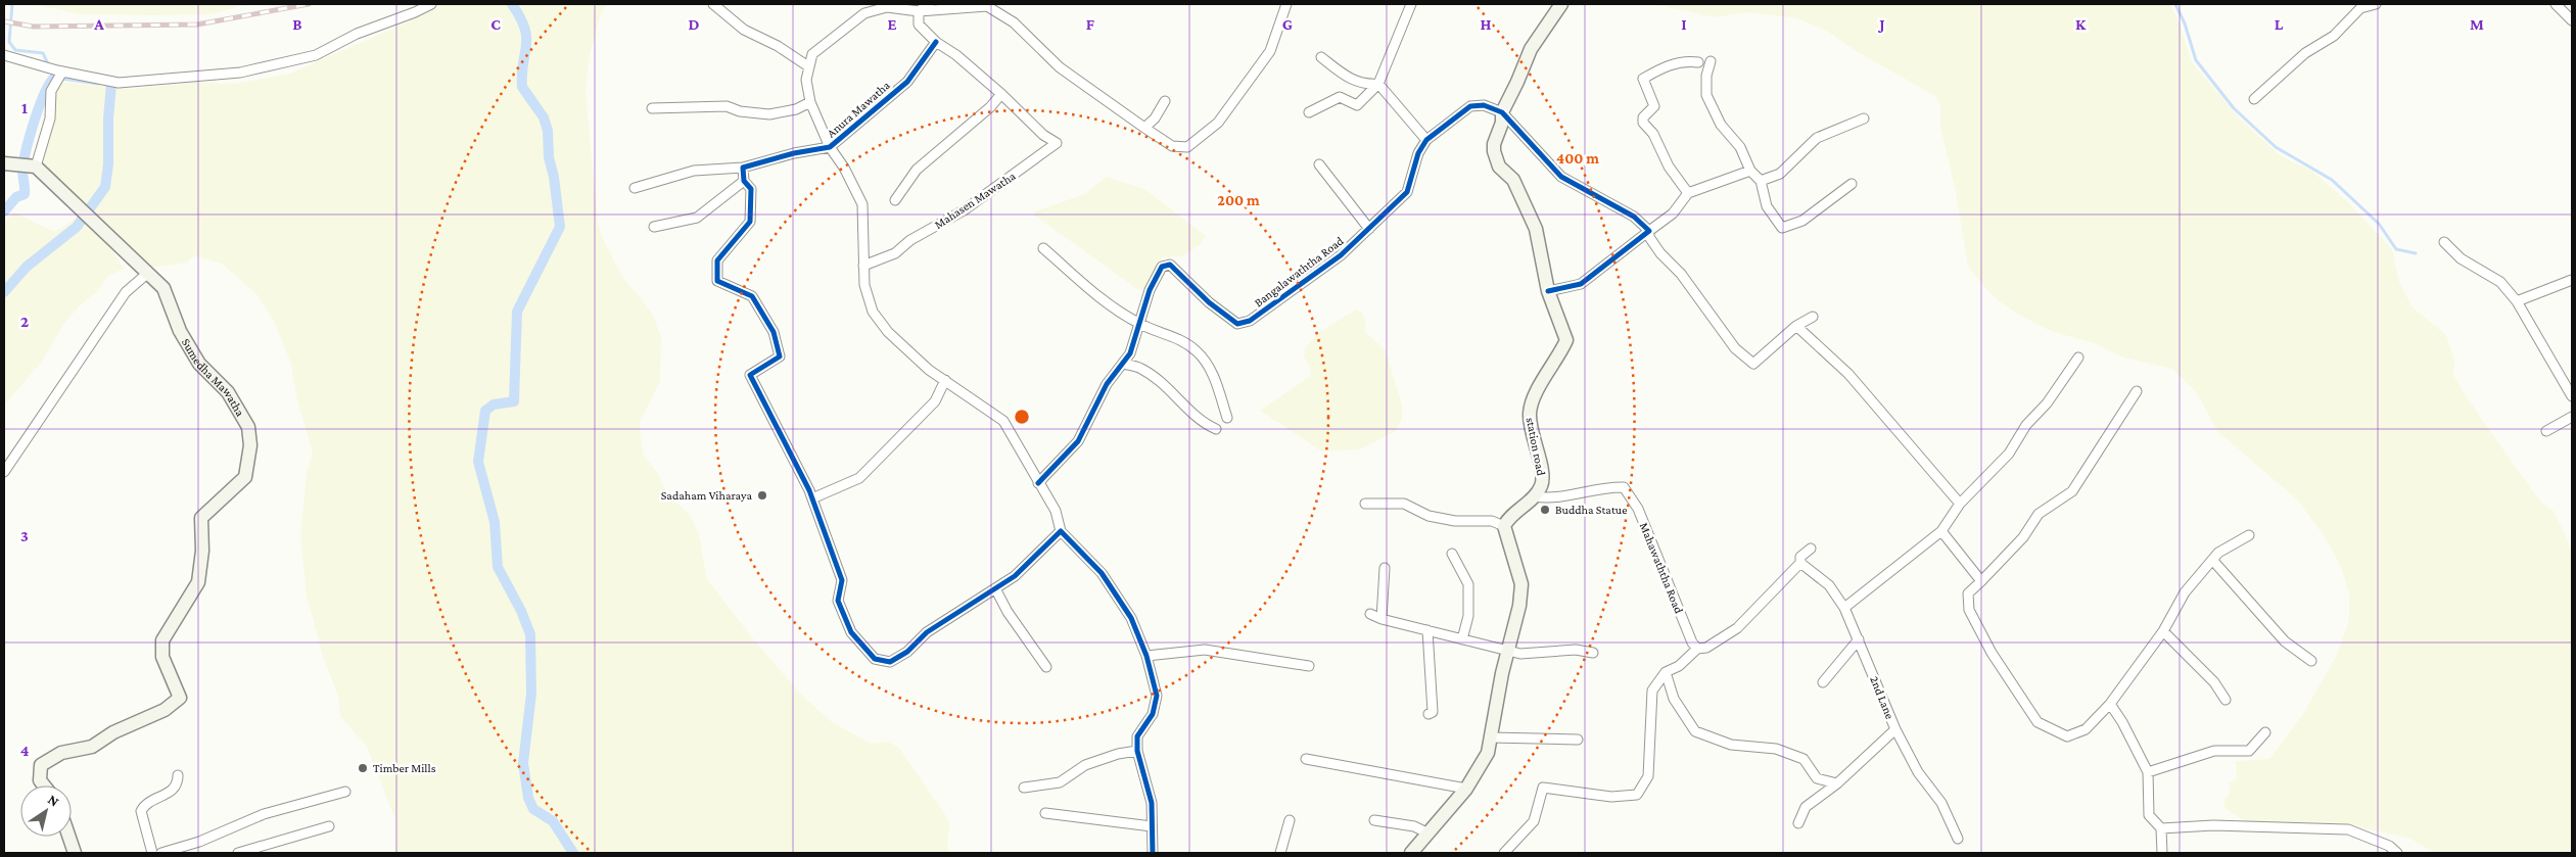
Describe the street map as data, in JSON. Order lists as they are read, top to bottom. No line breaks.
{"streets":{"street":["Anura Mawatha","Mahasen Mawatha","Bangalawaththa Road","Sumedha Mawatha","station road","Mahawaththa Road","2nd Lane"]},"crossings":[["Bangalawaththa Road","station road"],["station road","Mahawaththa Road"]],"places":["Sadaham Viharaya","Buddha Statue","Timber Mills"],"north":"top right","grid":{"columns":["A","B","C","D","E","F","G","H","I","J","K","L","M"],"rows":["1","2","3","4"]},"rings":["400 m","200 m"]}
